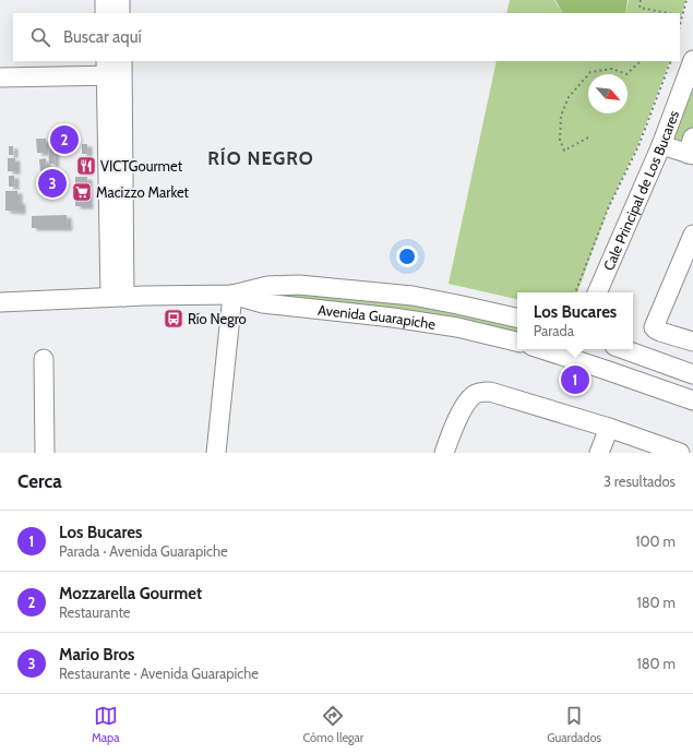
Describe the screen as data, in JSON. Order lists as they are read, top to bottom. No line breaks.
{"streets":{"street":["Cale Principal de Los Bucares","Avenida Guarapiche"]},"districts":["RÍO NEGRO"],"places":{"restaurant":["VICTGourmet"],"supermarket":["Macizzo Market"],"bus stop":["Río Negro"]},"north":"bottom right","page":{"search":"Buscar aquí","pins":["2","3","1"],"popup":["Los Bucares","Parada"],"heading":["Cerca","3 resultados"],"list":[{"mark":"1","name":"Los Bucares","note":"Parada · Avenida Guarapiche","value":"100 m"},{"mark":"2","name":"Mozzarella Gourmet","note":"Restaurante","value":"180 m"},{"mark":"3","name":"Mario Bros","note":"Restaurante · Avenida Guarapiche","value":"180 m"}],"nav":["Mapa","Cómo llegar","Guardados"]}}
